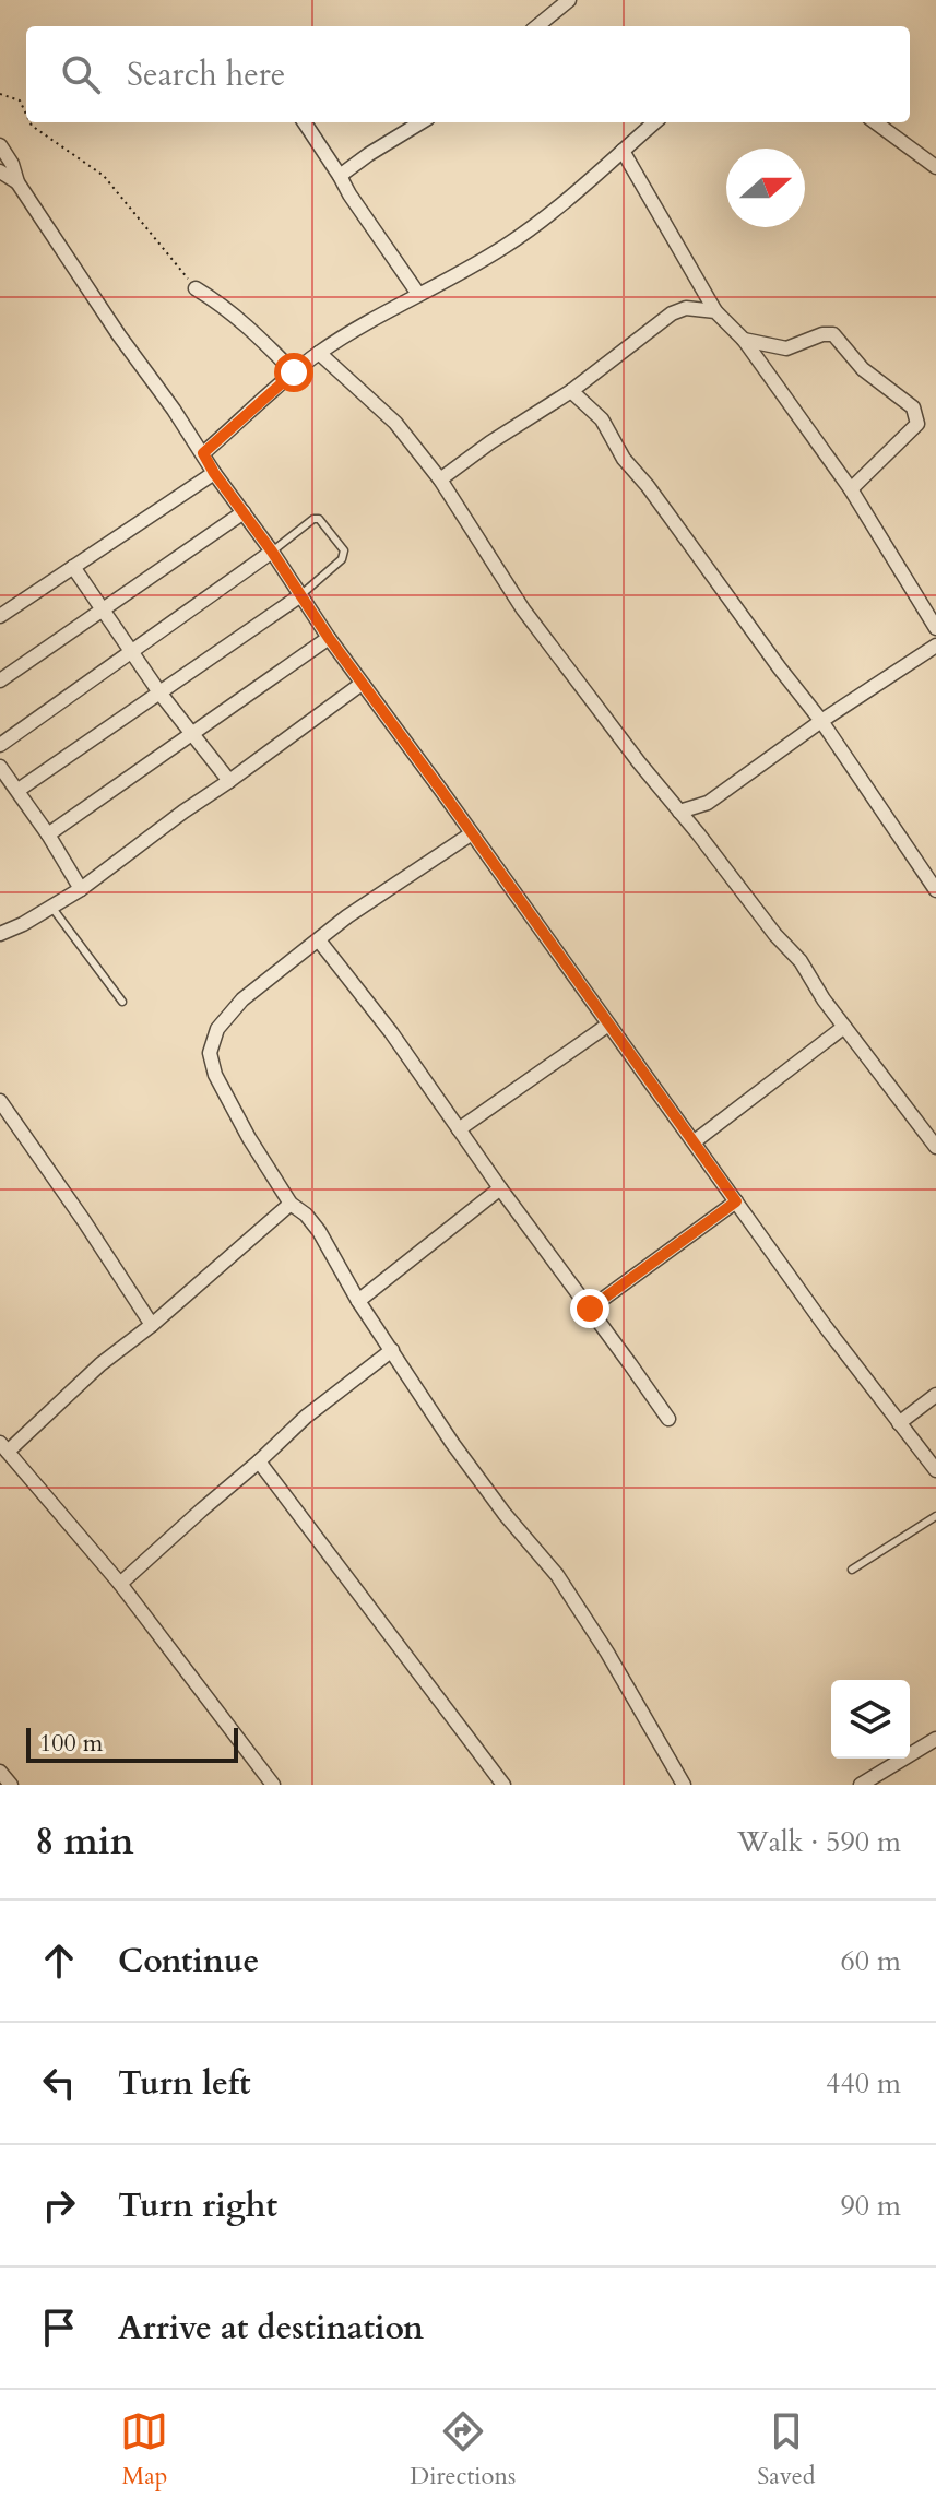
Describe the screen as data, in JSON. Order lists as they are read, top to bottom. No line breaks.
{"scale_bar":"100 m","north":"right","page":{"search":"Search here","scale":"100 m","heading":["8 min","Walk · 590 m"],"list":[["Continue","60 m"],["Turn left","440 m"],["Turn right","90 m"],"Arrive at destination"],"nav":["Map","Directions","Saved"]}}
